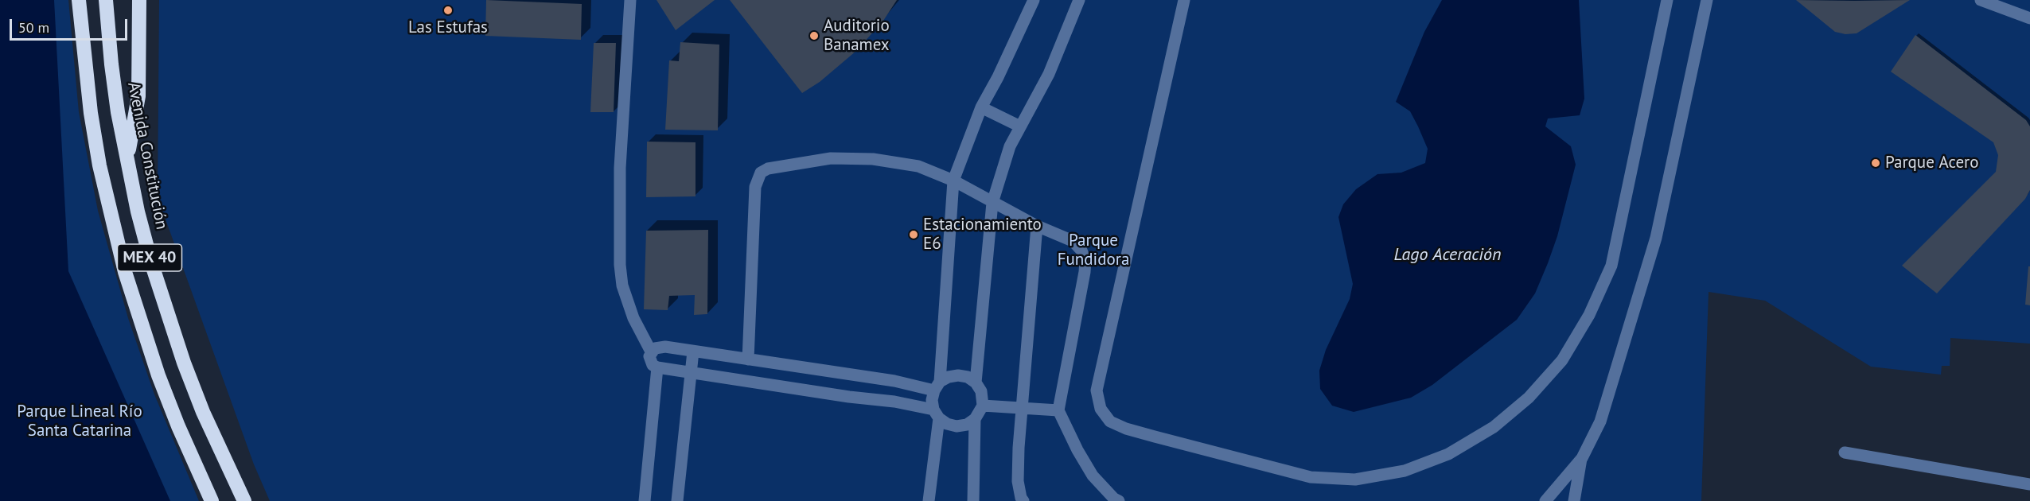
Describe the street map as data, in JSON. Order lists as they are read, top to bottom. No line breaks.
{"streets":{"highway":["Avenida Constitución","MEX 40"]},"water":["Lago Aceración"],"parks":["Parque Fundidora","Parque Lineal Río Santa Catarina"],"places":["Las Estufas","Auditorio Banamex","Parque Acero","Estacionamiento E6"],"scale_bar":"50 m"}
